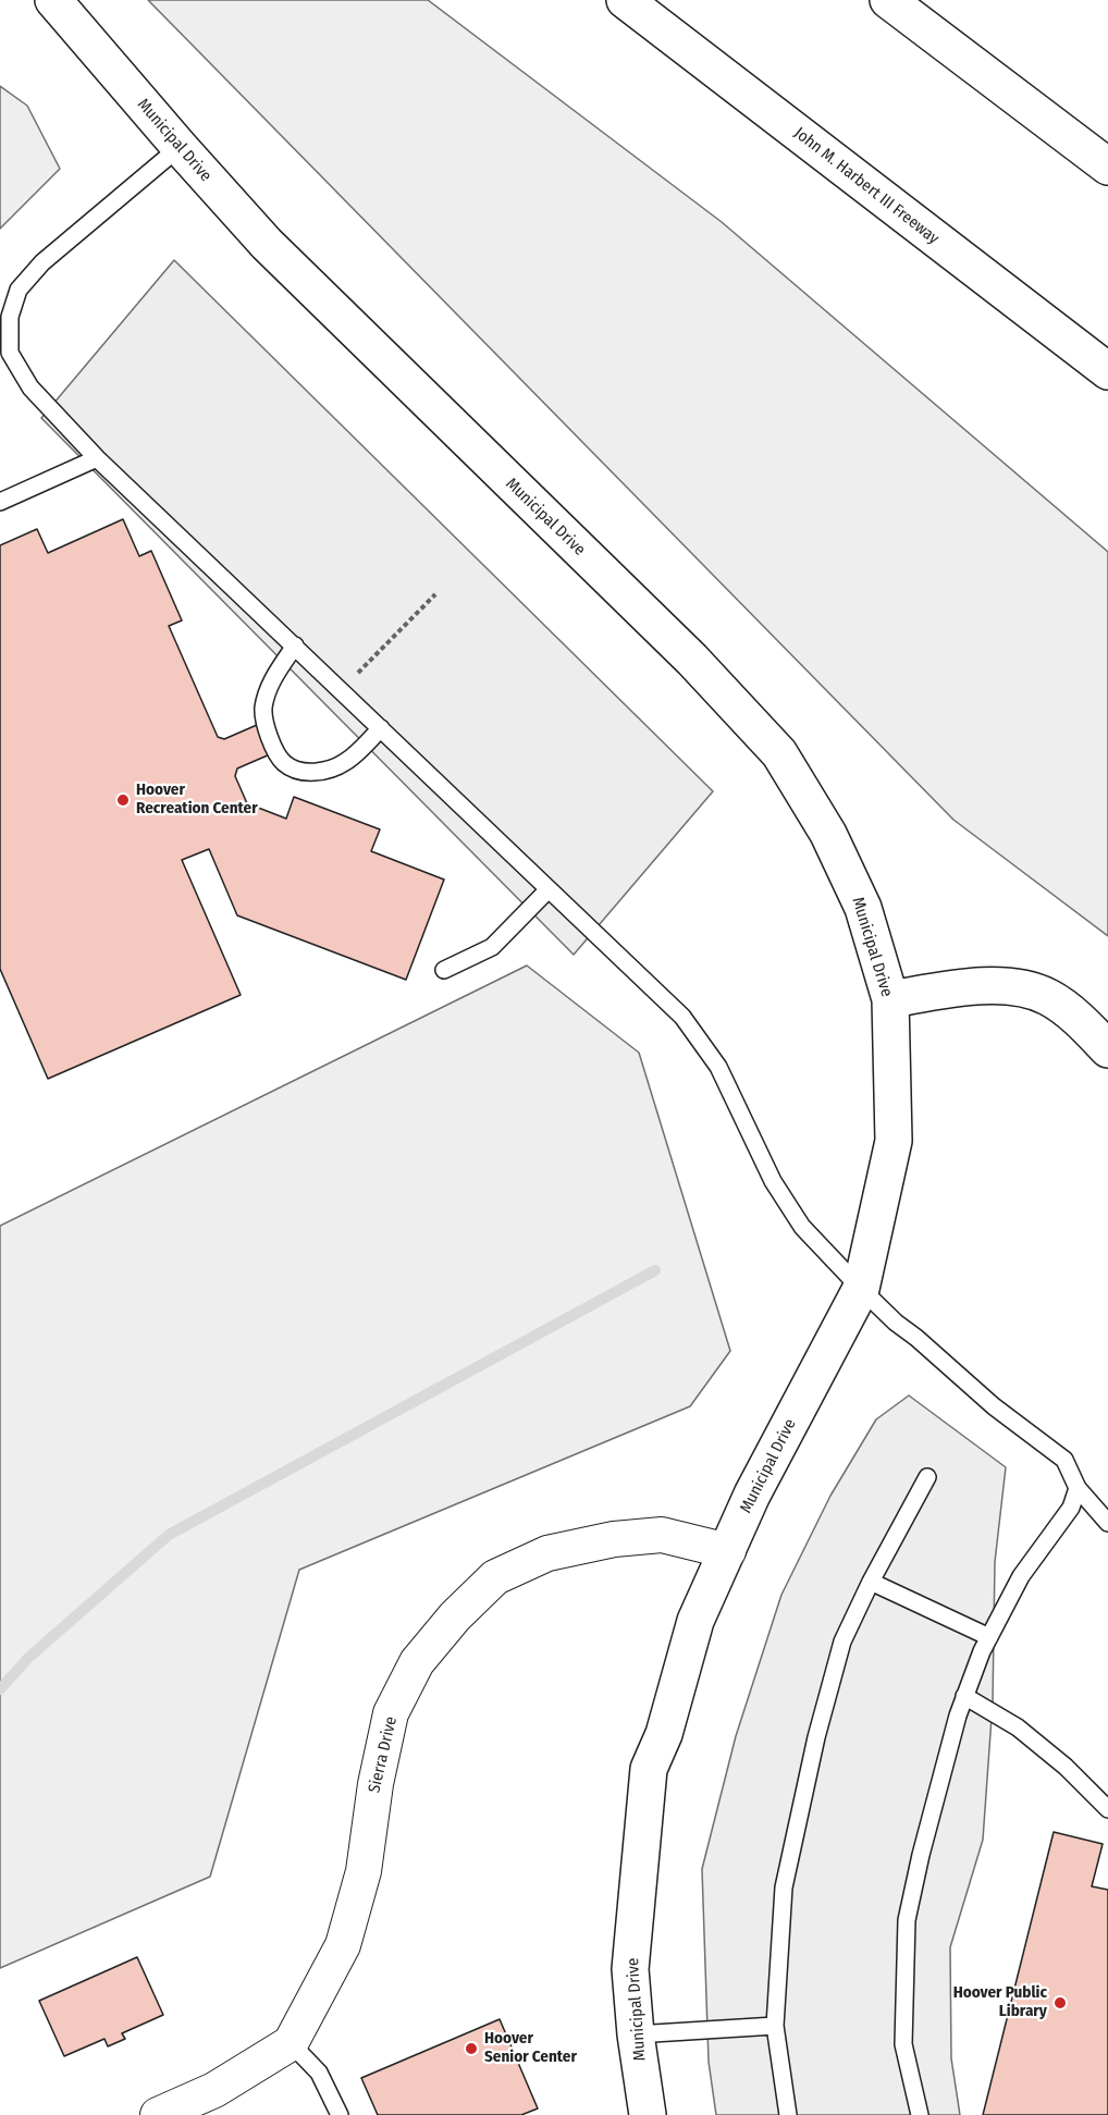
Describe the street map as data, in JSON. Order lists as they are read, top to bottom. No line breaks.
{"streets":{"main road":["Municipal Drive","John M. Harbert III Freeway"],"street":["Sierra Drive"]},"crossings":[["Municipal Drive","Sierra Drive"]],"places":["Hoover Recreation Center","Hoover Public Library","Hoover Senior Center"]}
